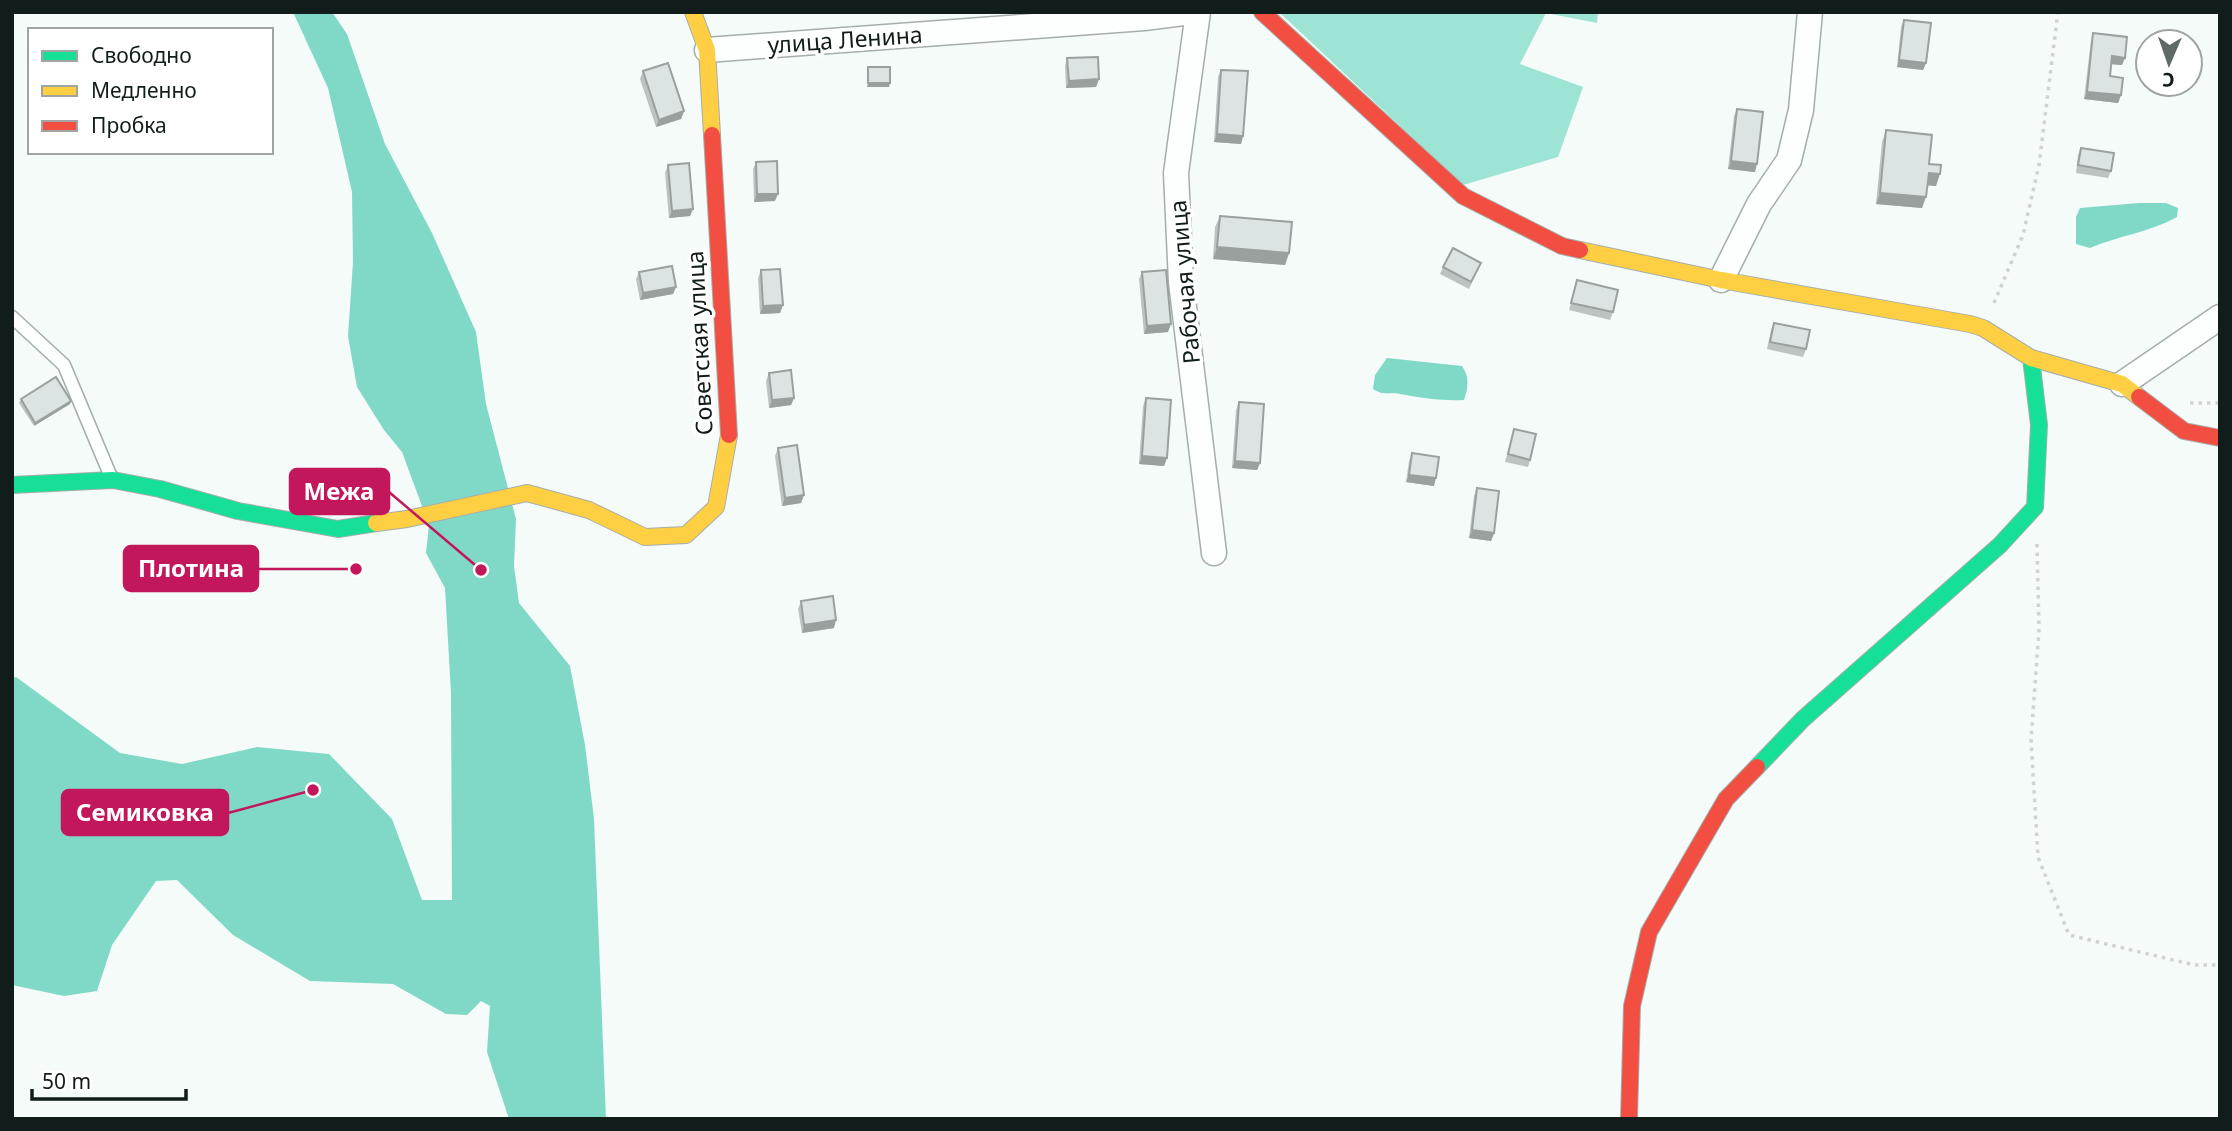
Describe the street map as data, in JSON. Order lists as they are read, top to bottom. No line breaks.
{"streets":{"street":["улица Ленина","Рабочая улица","Советская улица"]},"crossings":[["улица Ленина","Советская улица"]],"places":["Плотина","Межа","Семиковка"],"legend":["Свободно","Медленно","Пробка"],"scale_bar":"50 m","north":"bottom"}
